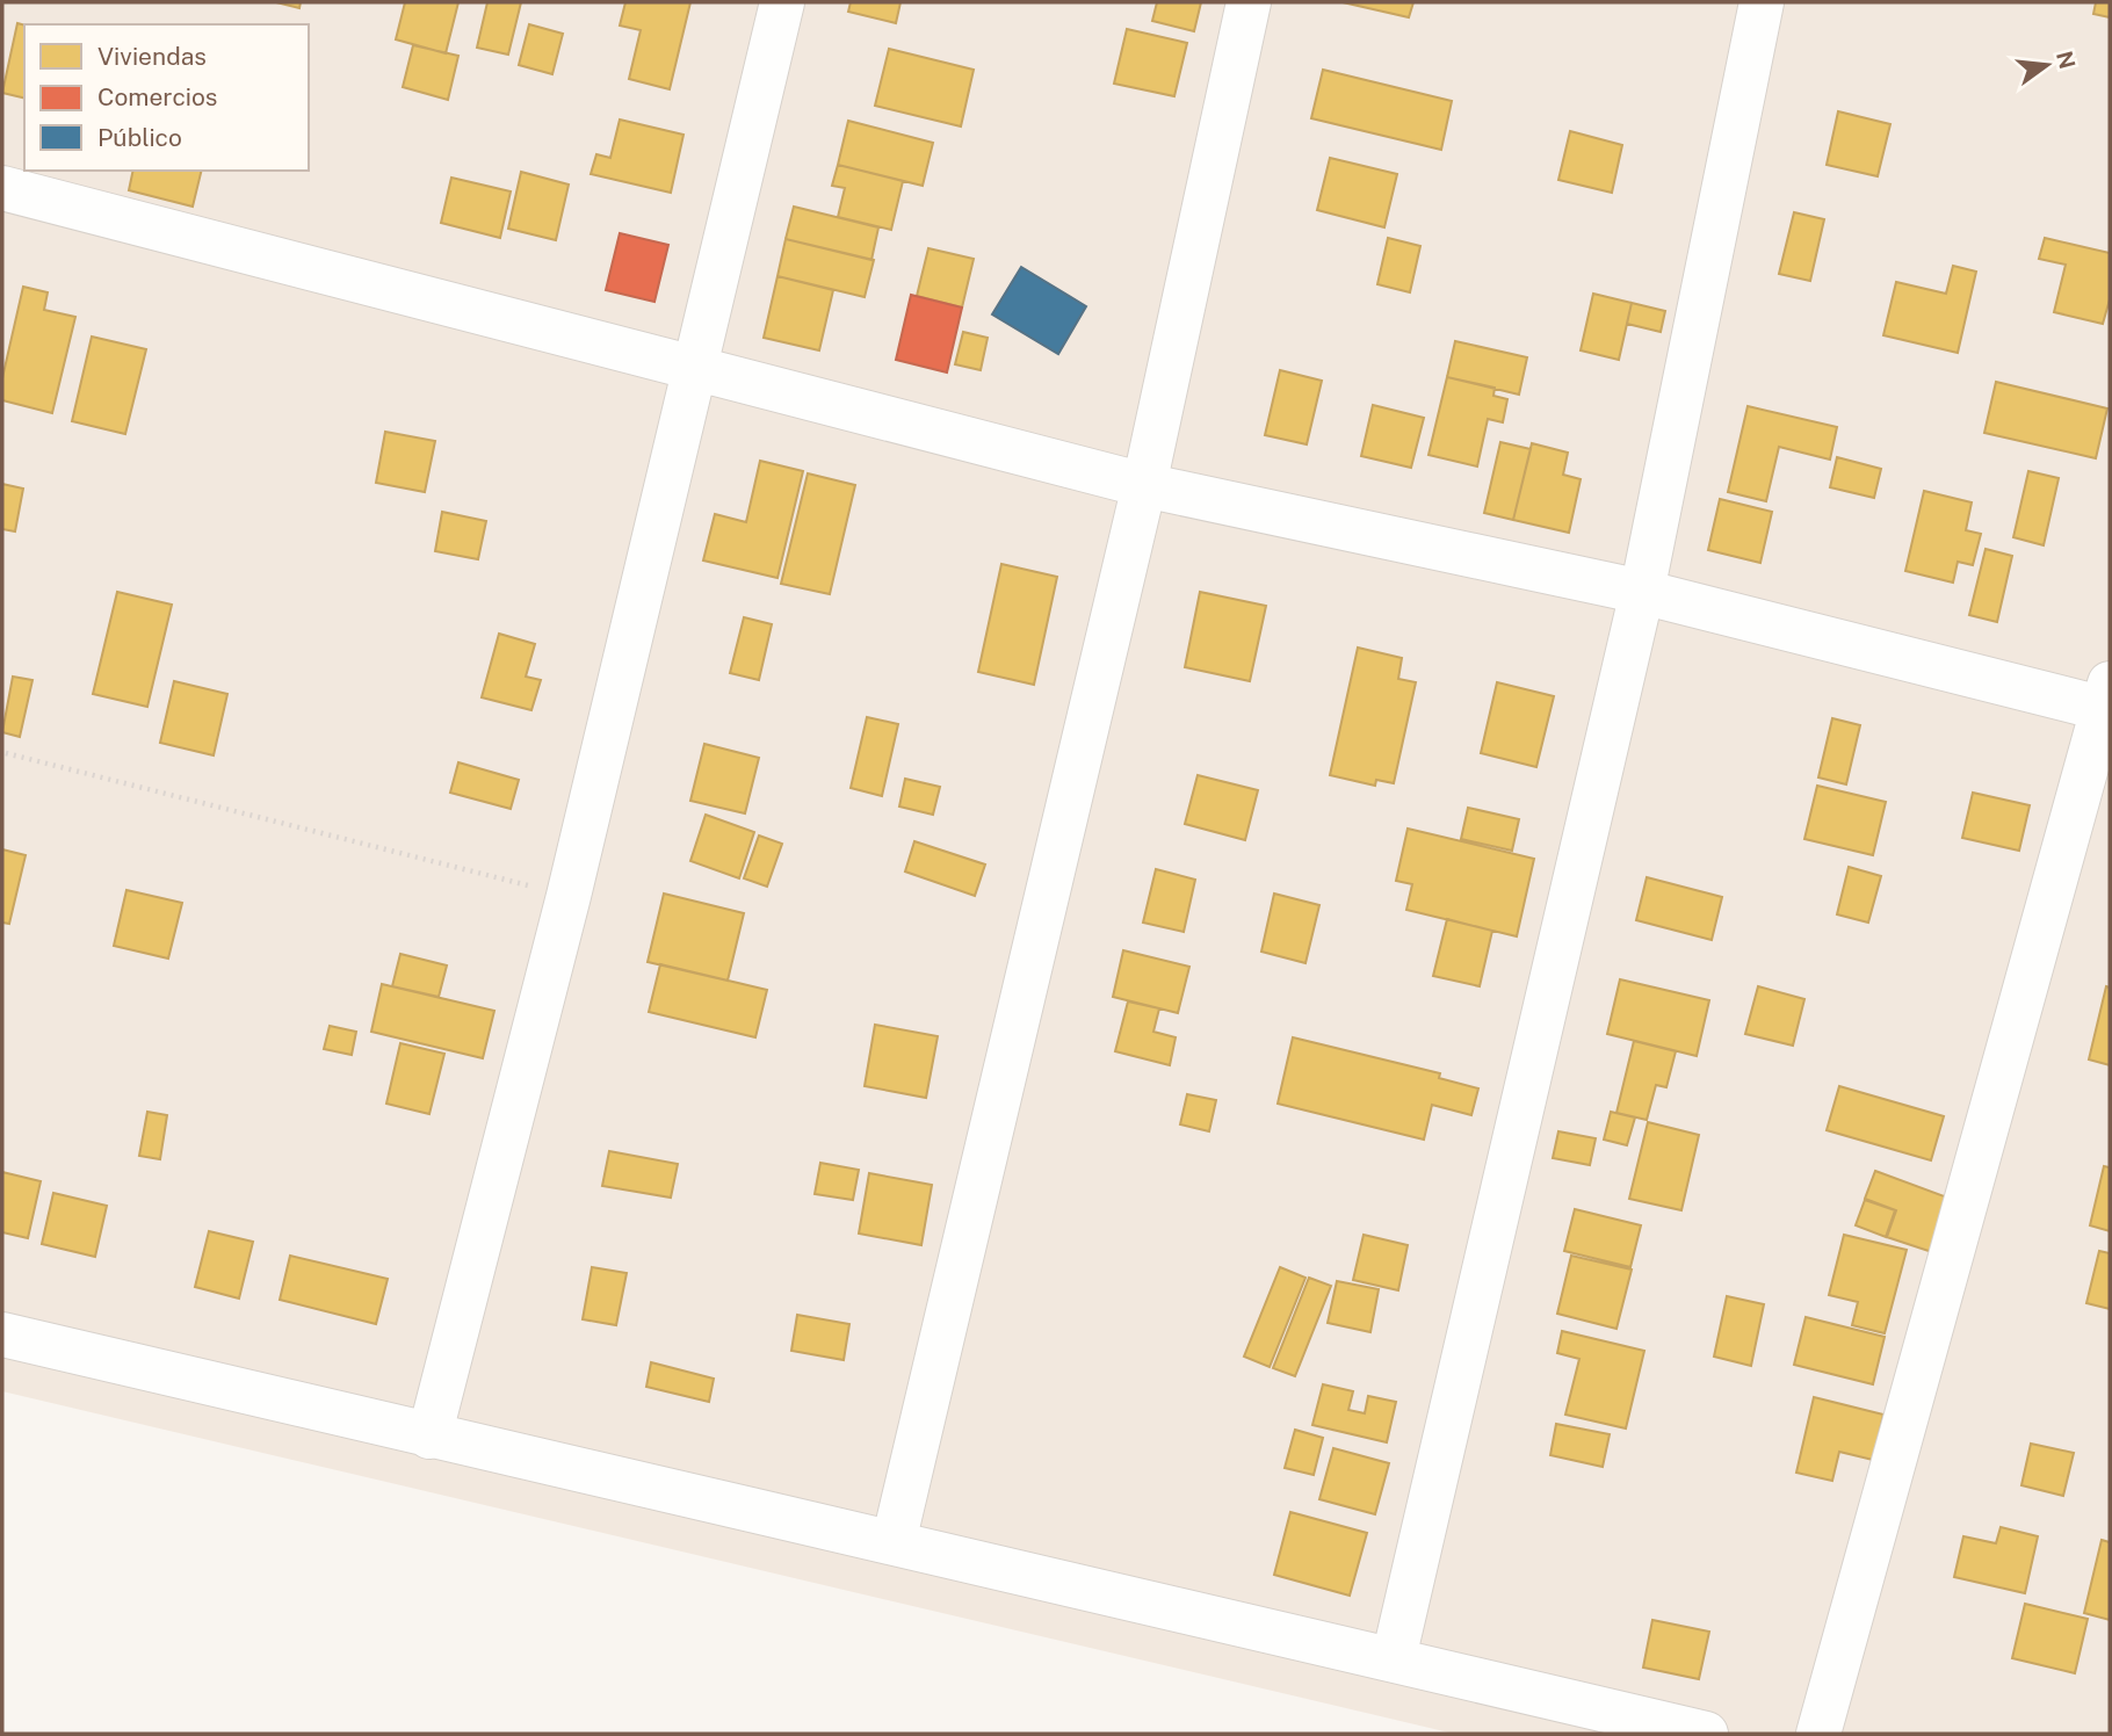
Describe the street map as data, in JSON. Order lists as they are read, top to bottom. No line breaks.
{"legend":["Viviendas","Comercios","Público"],"north":"right"}
